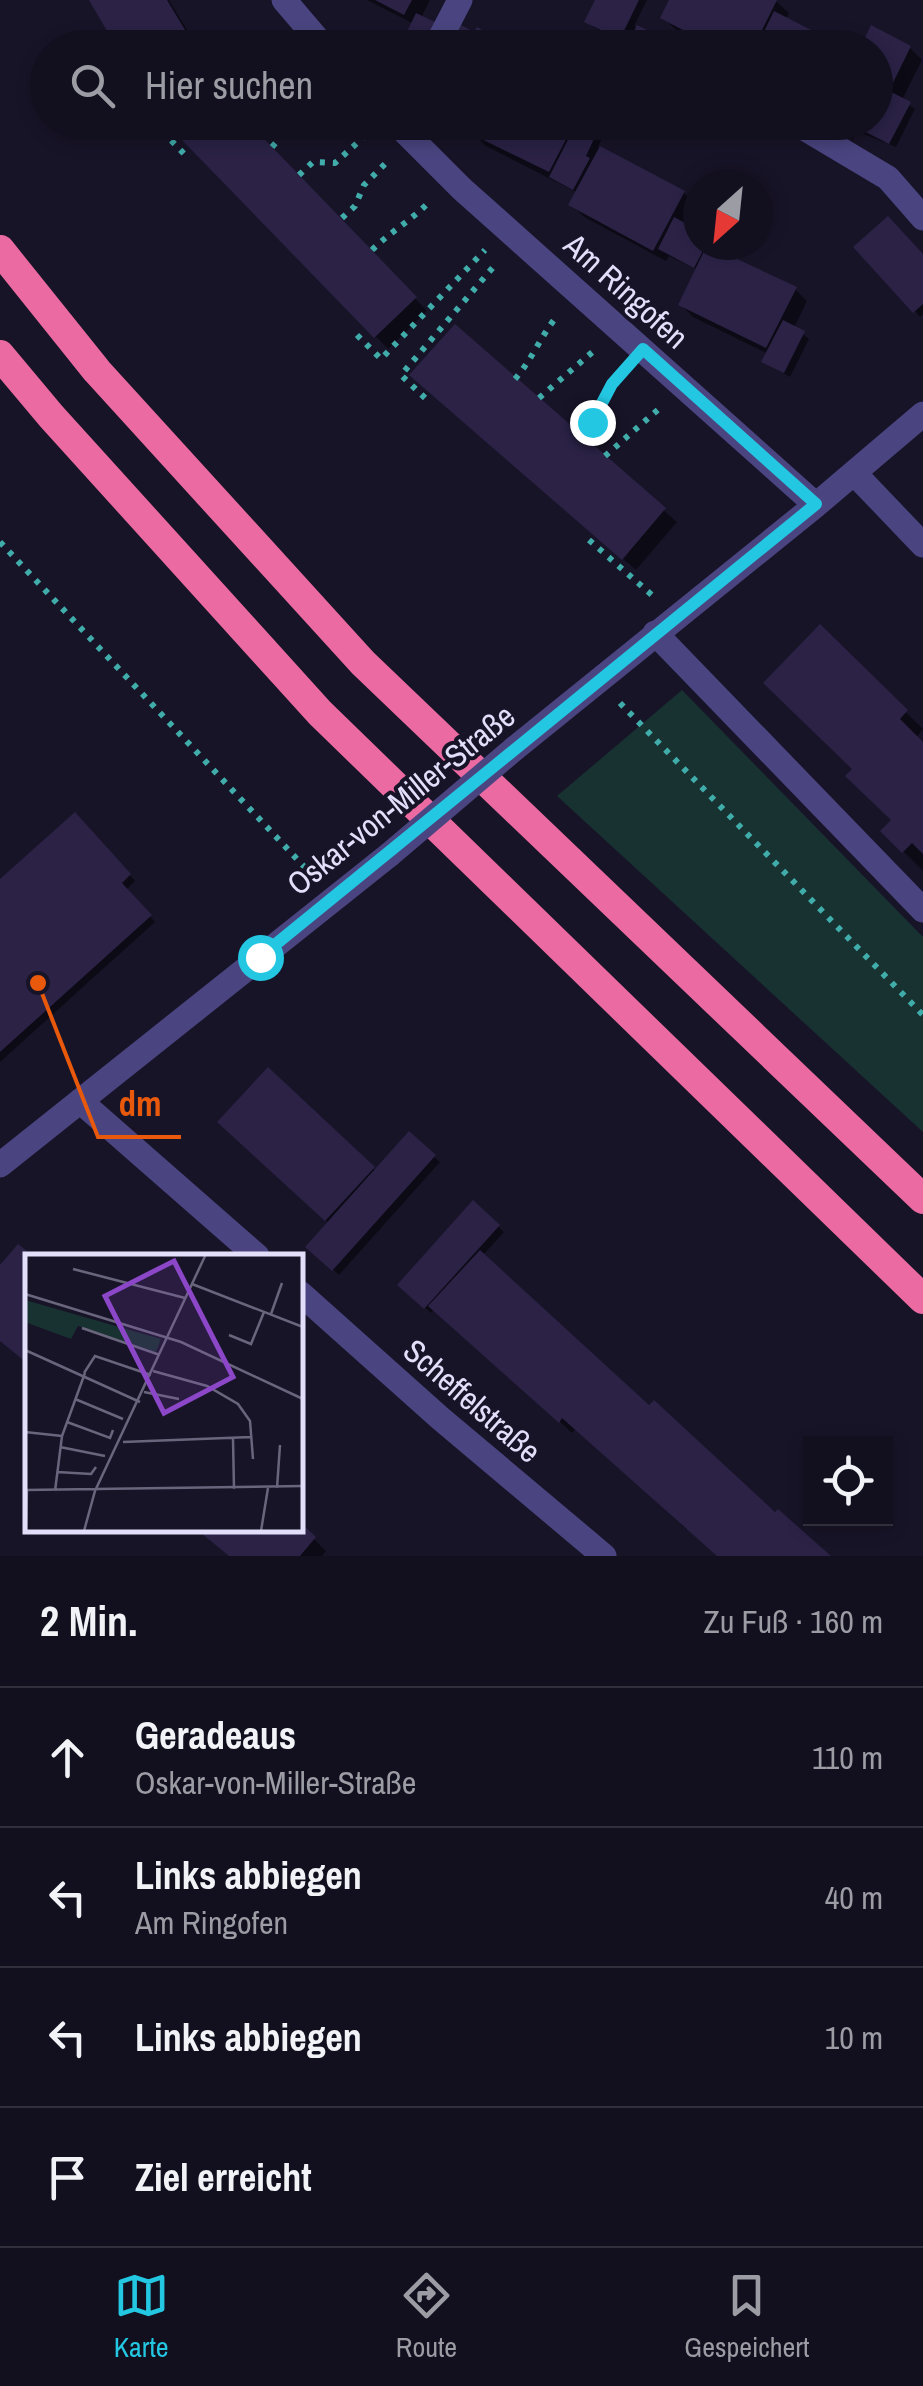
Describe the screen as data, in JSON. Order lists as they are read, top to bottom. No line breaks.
{"streets":{"street":["Am Ringofen","Oskar-von-Miller-Straße","Scheffelstraße"]},"crossings":[["Am Ringofen","Oskar-von-Miller-Straße"]],"places":["dm"],"north":"bottom left","page":{"search":"Hier suchen","heading":["2 Min.","Zu Fuß · 160 m"],"list":[["Geradeaus","Oskar-von-Miller-Straße","110 m"],["Links abbiegen","Am Ringofen","40 m"],["Links abbiegen","10 m"],"Ziel erreicht"],"nav":["Karte","Route","Gespeichert"]}}
